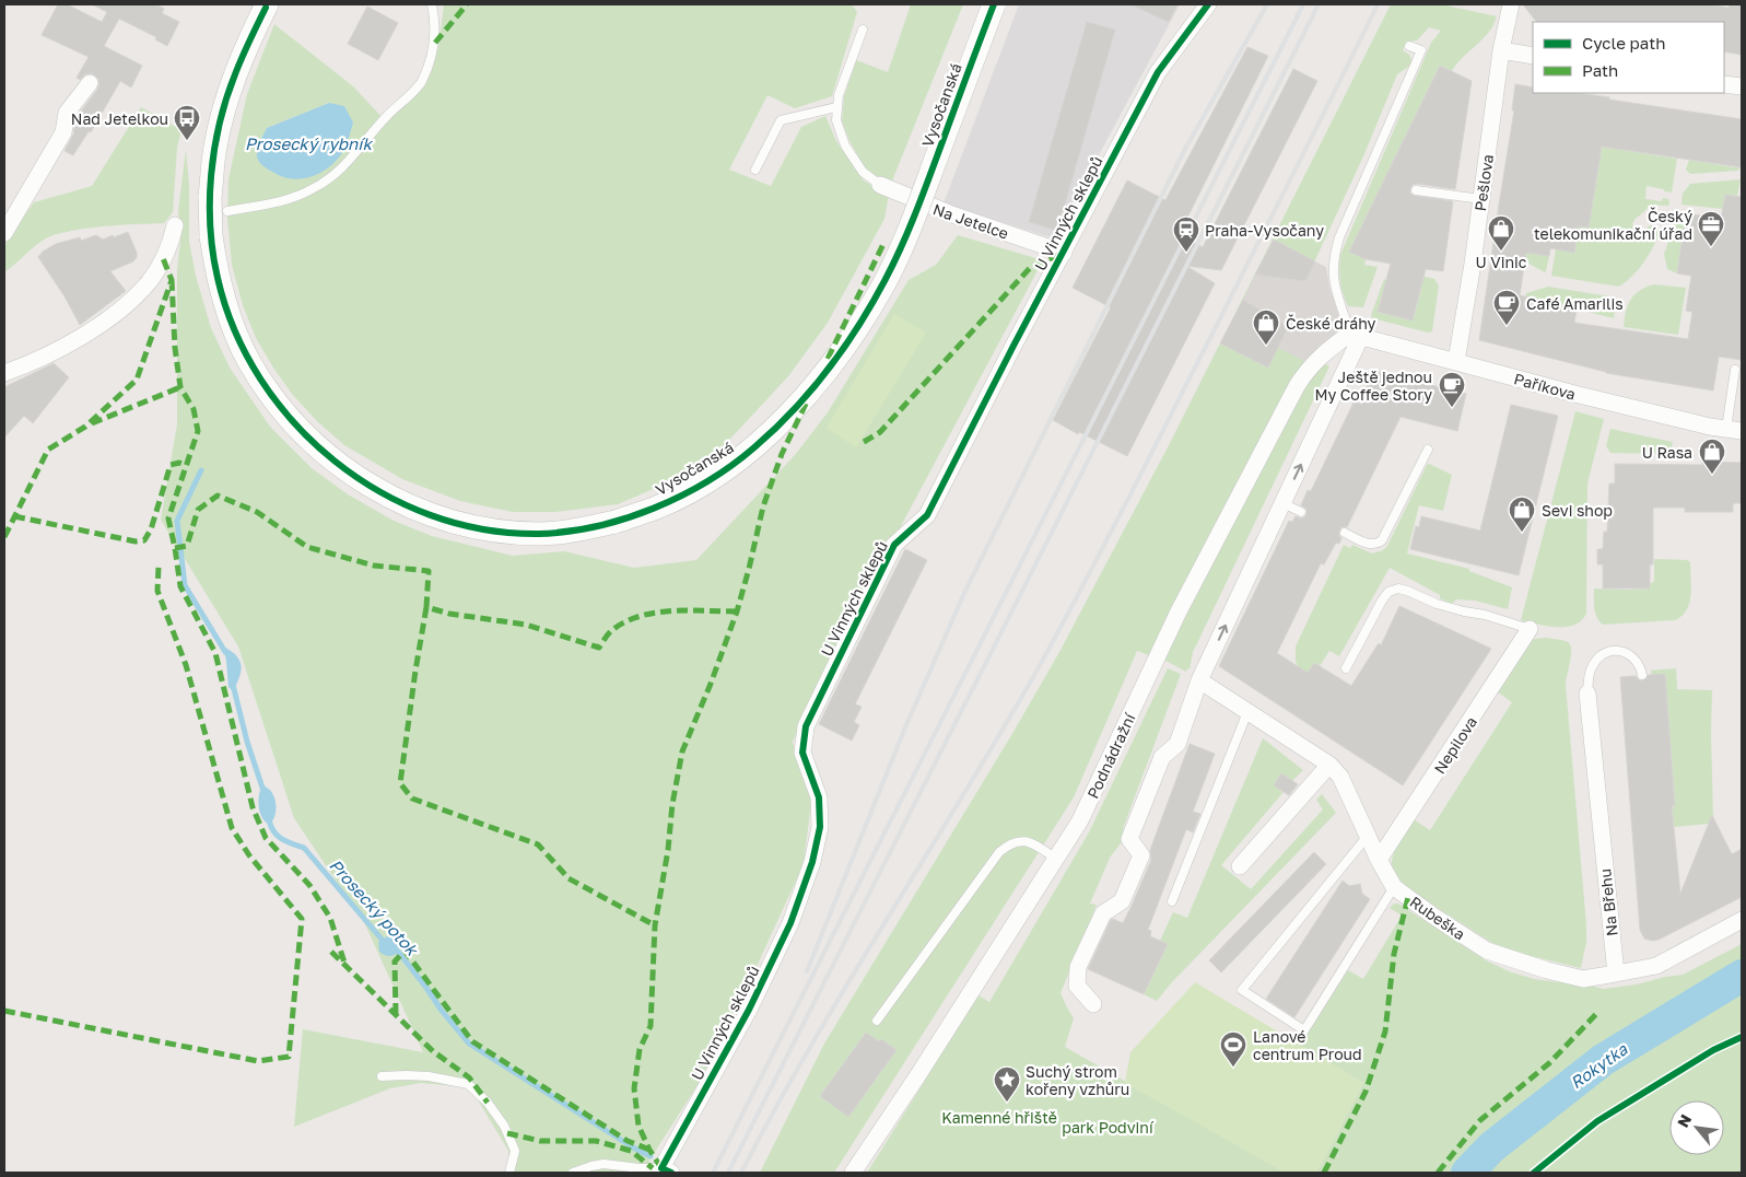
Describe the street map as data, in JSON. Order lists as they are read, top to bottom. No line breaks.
{"streets":{"main road":["Vysočanská"],"street":["Pešlova","U Vinných sklepů","Na Jetelce","Paříkova","Nepilova","Podnádražní","Na Břehu","Rubeška"]},"crossings":[["Pešlova","Paříkova"],["U Vinných sklepů","Na Jetelce"],["Paříkova","Podnádražní"],["Nepilova","Rubeška"],["Na Břehu","Rubeška"]],"water":["Prosecký rybník","Prosecký potok","Rokytka"],"parks":["Kamenné hřiště","park Podviní"],"places":{"bus stop":["Nad Jetelkou"],"office":["Český telekomunikační úřad"],"shop":["U Vinic","České dráhy","U Rasa","Sevi shop"],"station":["Praha-Vysočany"],"cafe":["Café Amarilis","Ještě jednou My Coffee Story"],"sports":["Lanové centrum Proud"],"place":["Suchý strom kořeny vzhůru"]},"legend":["Cycle path","Path"],"north":"top left"}
